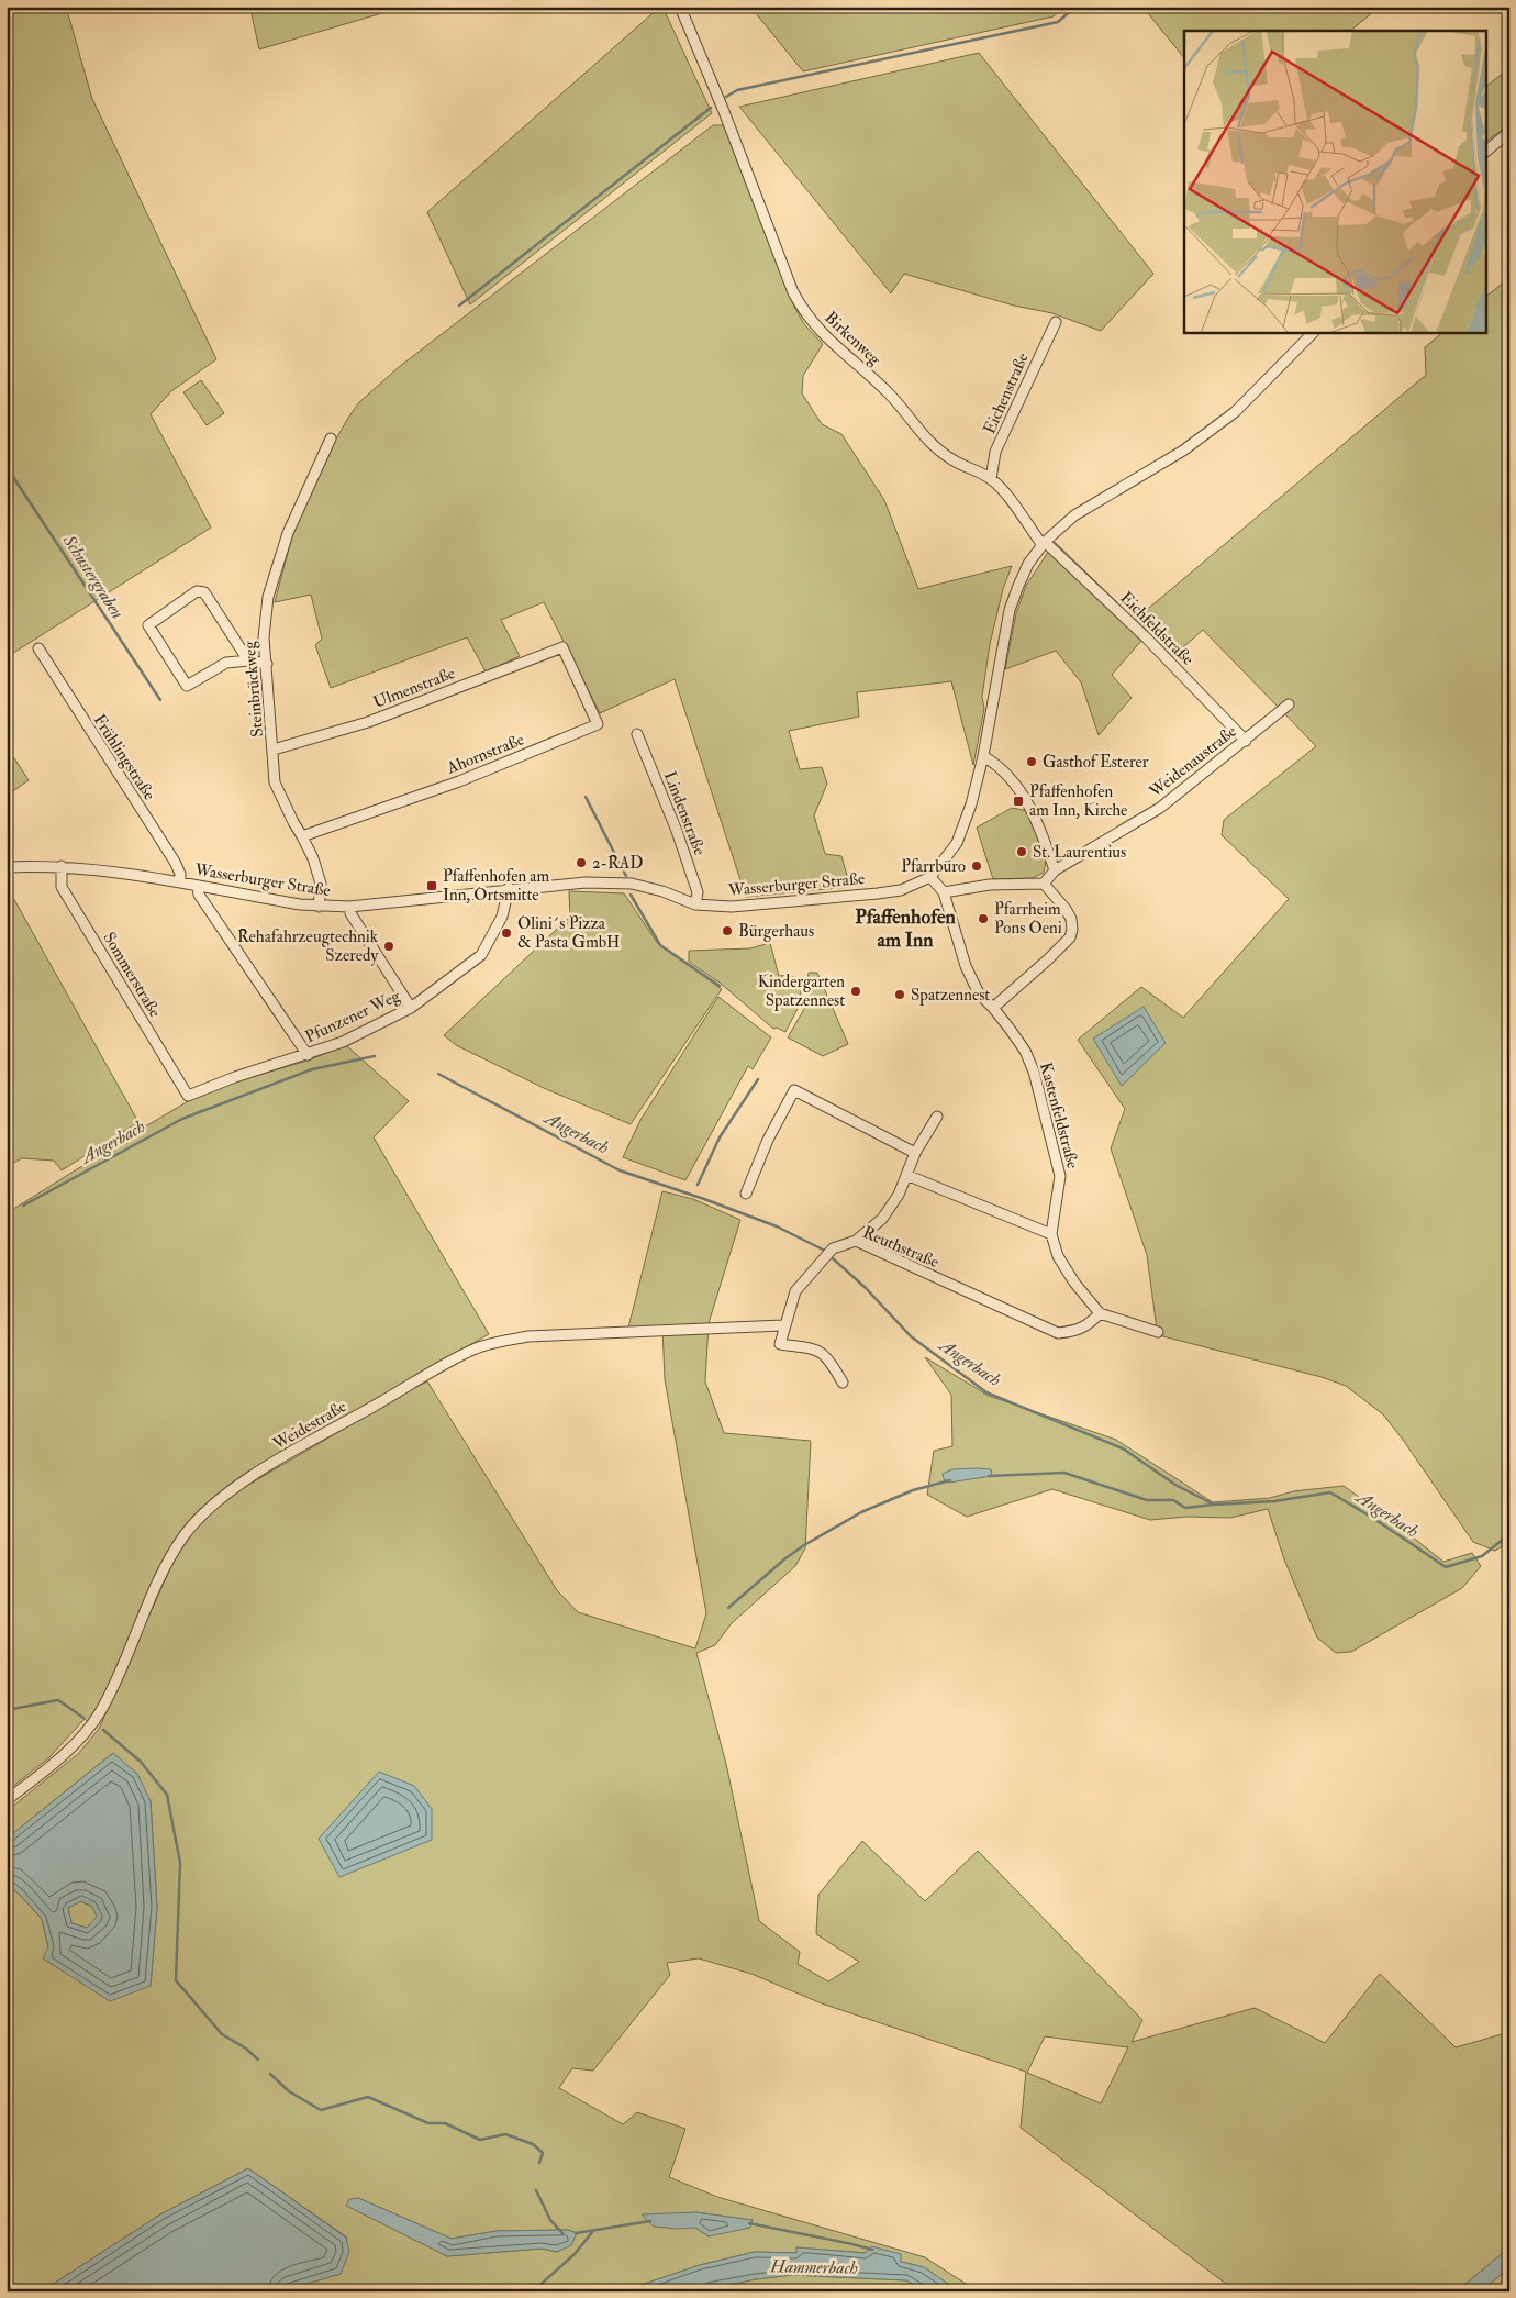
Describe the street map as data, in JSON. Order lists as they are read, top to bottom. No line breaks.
{"streets":{"street":["Birkenweg","Eichenstraße","Eichfeldstraße","Ulmenstraße","Steinbrückweg","Ahornstraße","Frühlingstraße","Weidenaustraße","Lindenstraße","Wasserburger Straße","Sommerstraße","Pfunzener Weg","Kastenfeldstraße","Reuthstraße","Weidestraße"]},"crossings":[["Birkenweg","Eichenstraße"],["Birkenweg","Eichfeldstraße"],["Birkenweg","Wasserburger Straße"],["Eichfeldstraße","Weidenaustraße"],["Eichfeldstraße","Wasserburger Straße"],["Ulmenstraße","Steinbrückweg"],["Ulmenstraße","Ahornstraße"],["Steinbrückweg","Ahornstraße"],["Steinbrückweg","Wasserburger Straße"],["Frühlingstraße","Wasserburger Straße"],["Lindenstraße","Wasserburger Straße"],["Wasserburger Straße","Sommerstraße"],["Wasserburger Straße","Pfunzener Weg"],["Wasserburger Straße","Kastenfeldstraße"],["Sommerstraße","Pfunzener Weg"],["Kastenfeldstraße","Reuthstraße"],["Reuthstraße","Weidestraße"]],"districts":["Pfaffenhofen am Inn"],"water":["Schustergraben","Angerbach","Hammerbach"],"places":{"other":["Gasthof Esterer","St. Laurentius","2-RAD","Pfarrbüro","Pfarrheim Pons Oeni","Bürgerhaus","Olini´s Pizza & Pasta GmbH","Rehafahrzeugtechnik Szeredy","Kindergarten Spatzennest","Spatzennest"],"transit":["Pfaffenhofen am Inn, Kirche","Pfaffenhofen am Inn, Ortsmitte"]}}
